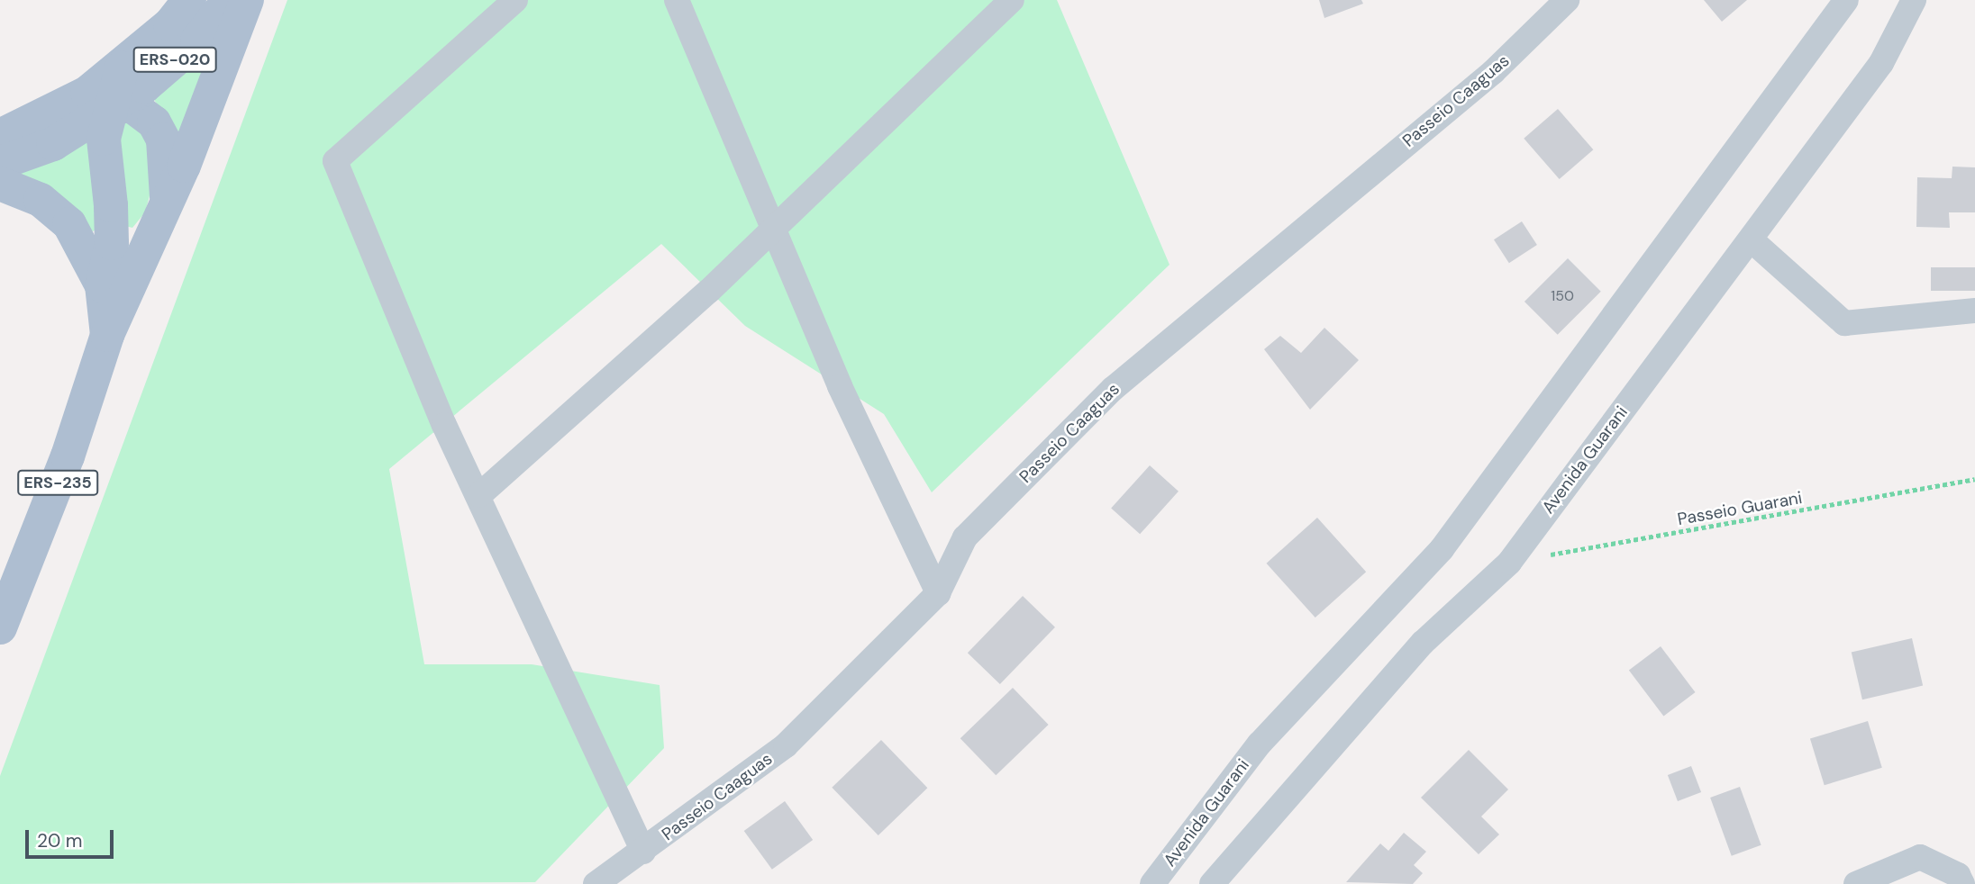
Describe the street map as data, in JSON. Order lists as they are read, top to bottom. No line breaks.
{"streets":{"main road":["ERS-020","ERS-235"],"street":["Passeio Caaguas","Avenida Guarani"],"path":["Passeio Guarani"]},"crossings":[["ERS-020","ERS-235"],["Avenida Guarani","Passeio Guarani"]],"house_numbers":["150"],"scale_bar":"20 m"}
